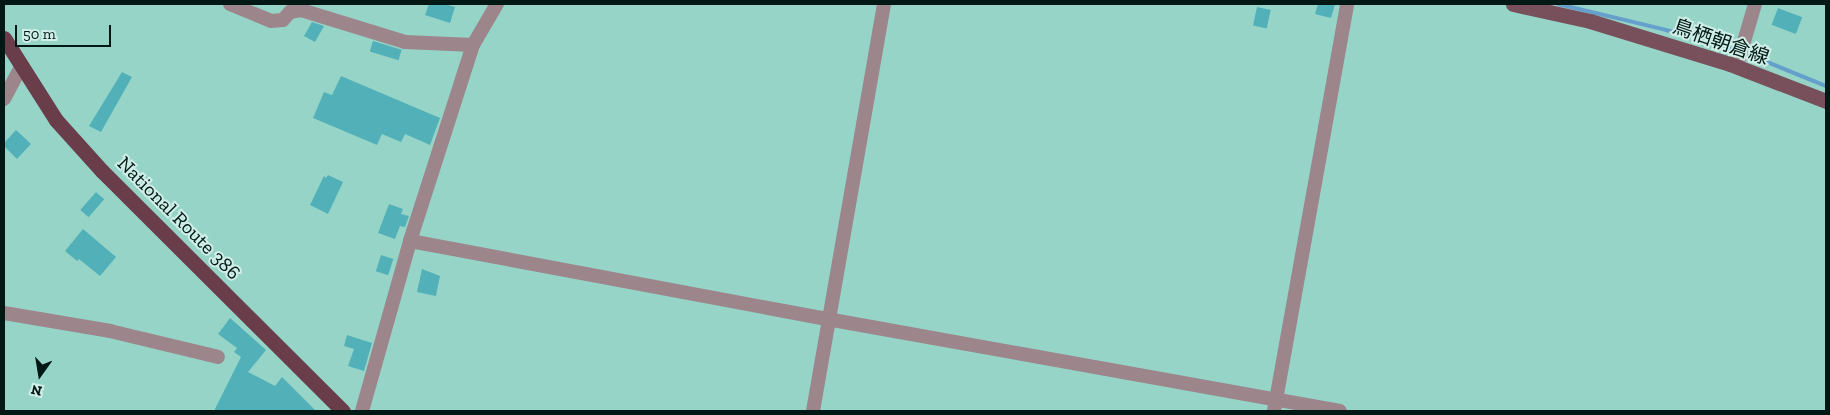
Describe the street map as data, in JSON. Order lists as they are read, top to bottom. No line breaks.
{"streets":{"highway":["National Route 386"],"main road":["鳥栖朝倉線"]},"scale_bar":"50 m","north":"bottom"}
